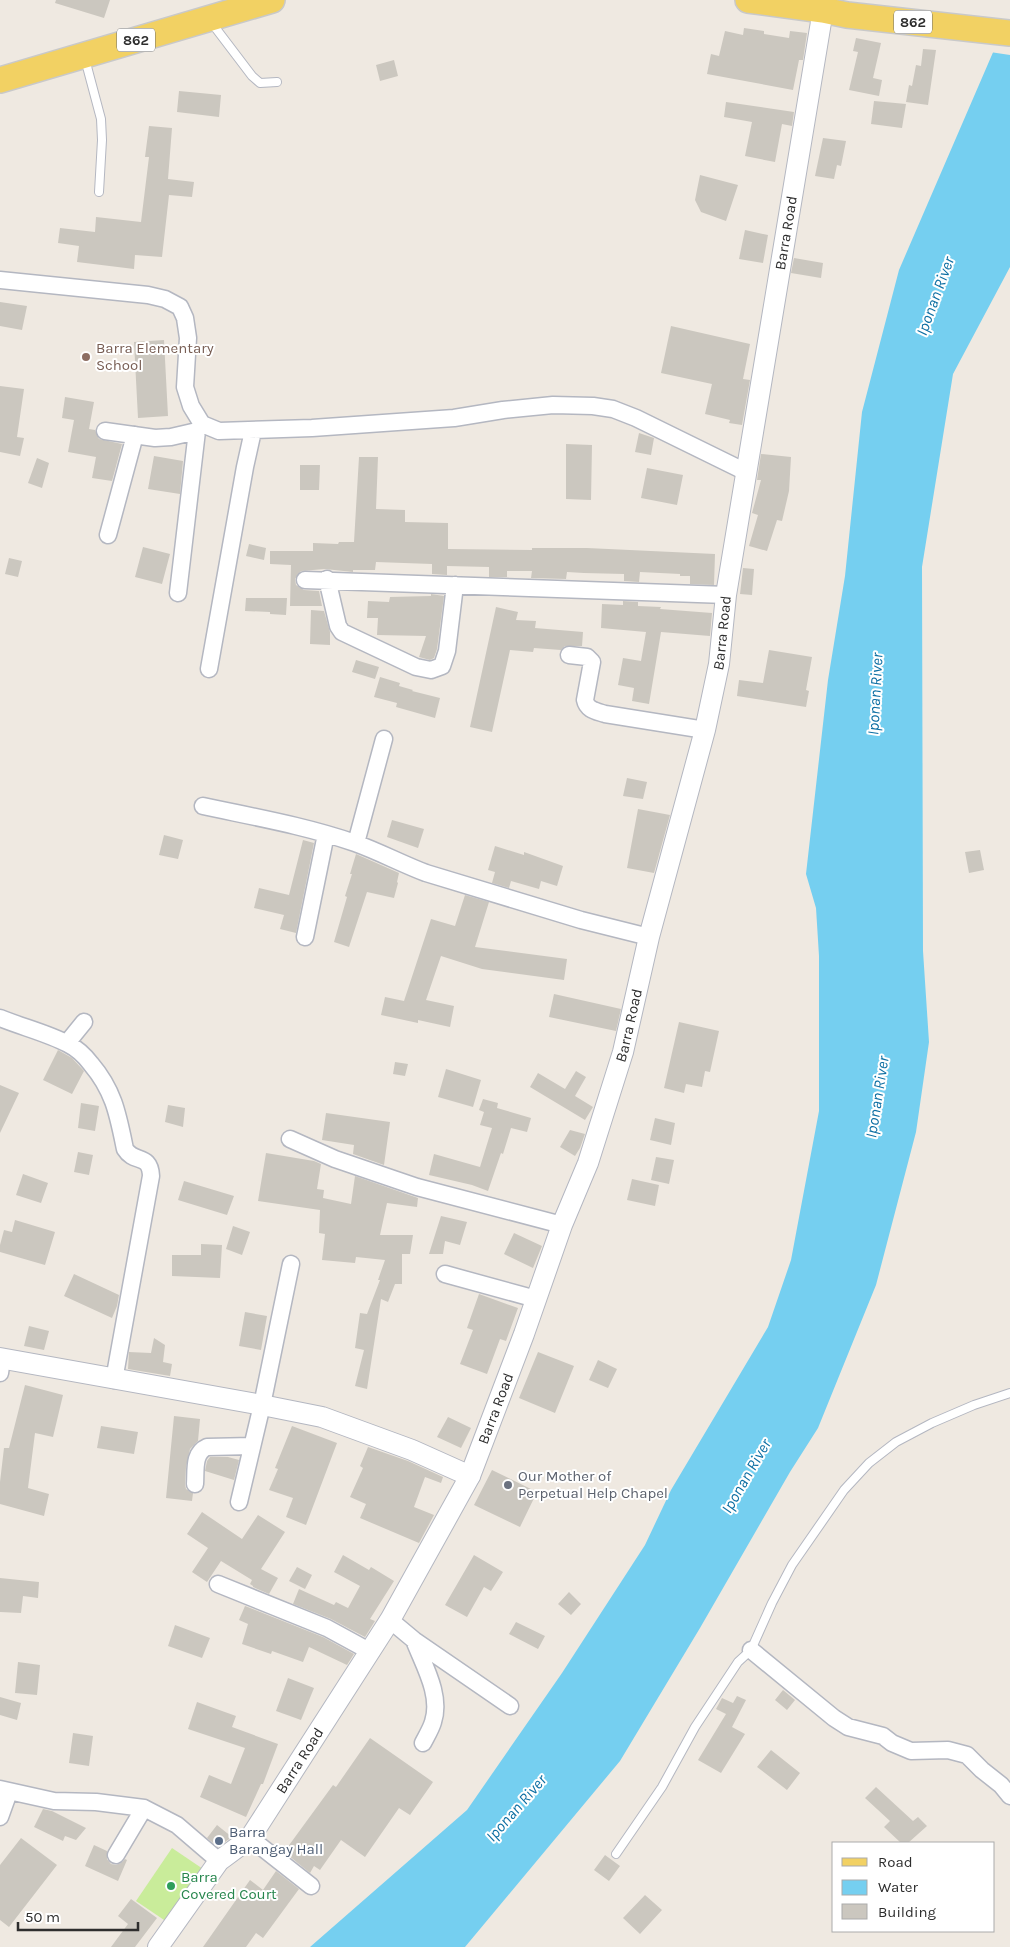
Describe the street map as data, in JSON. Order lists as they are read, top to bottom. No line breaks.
{"streets":{"main road":["862"],"street":["Barra Road"]},"crossings":[["862","Barra Road"]],"water":["Iponan River"],"places":["Barra Elementary School","Our Mother of Perpetual Help Chapel","Barra Barangay Hall","Barra Covered Court"],"legend":["Road","Water","Building"],"scale_bar":"50 m"}
